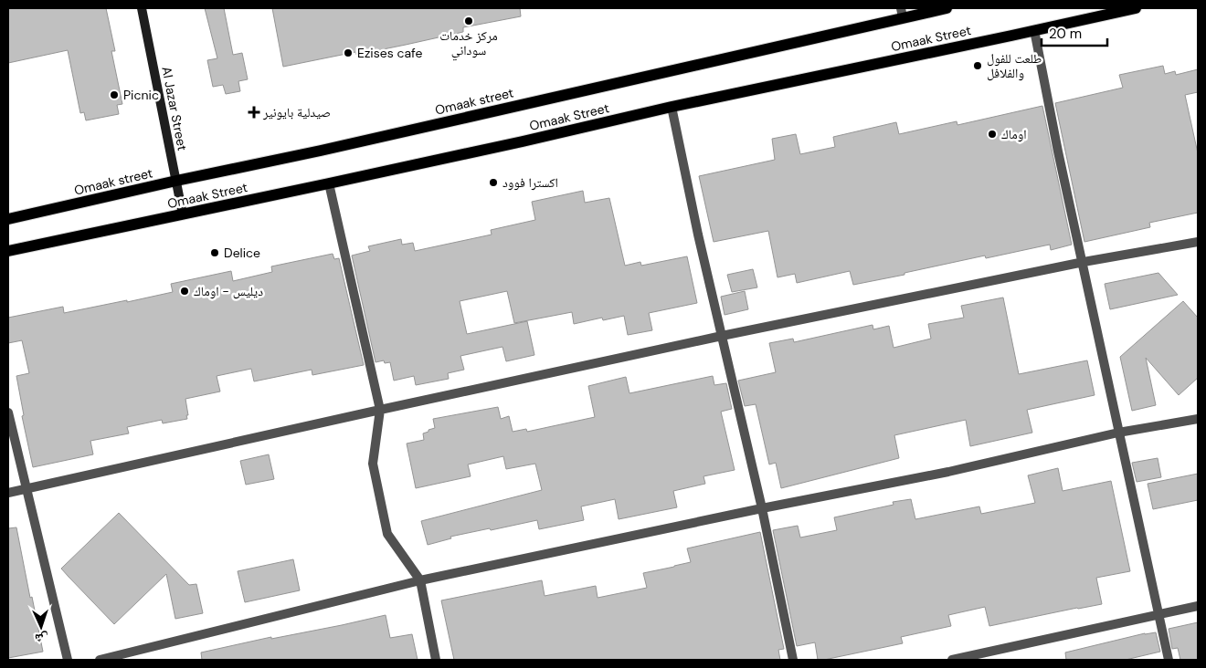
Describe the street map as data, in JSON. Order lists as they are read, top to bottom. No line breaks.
{"streets":{"main road":["Omaak Street","Omaak street"],"street":["Al Jazar Street"]},"crossings":[["Omaak Street","Al Jazar Street"],["Omaak street","Al Jazar Street"]],"places":{"other":["مركز خدمات سوداني","Ezises cafe","طلعت للفول والفلافل","Picnic","اوماك","اكسترا فوود","Delice","ديليس - اوماك"],"health":["صيدلية بايونير"]},"scale_bar":"20 m","north":"bottom"}
